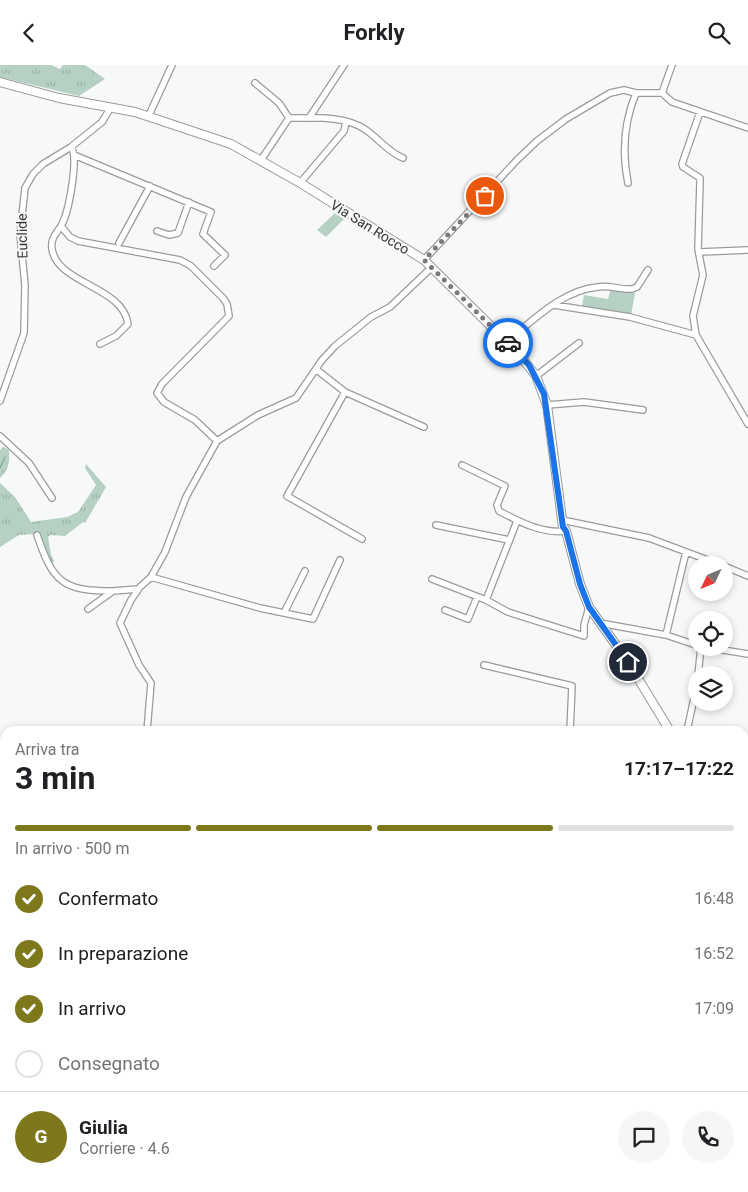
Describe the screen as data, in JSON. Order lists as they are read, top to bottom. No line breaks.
{"streets":{"street":["Via San Rocco","Euclide"]},"crossings":[["Via San Rocco","Euclide"]],"north":"bottom left","page":{"header":"Forkly","heading":["3 min","Arriva tra","17:17–17:22"],"panel":["Giulia","Corriere · 4.6"],"bar":"In arrivo · 500 m","list":[["Confermato","16:48"],["In preparazione","16:52"],["In arrivo","17:09"],"Consegnato"],"round":"G"}}
